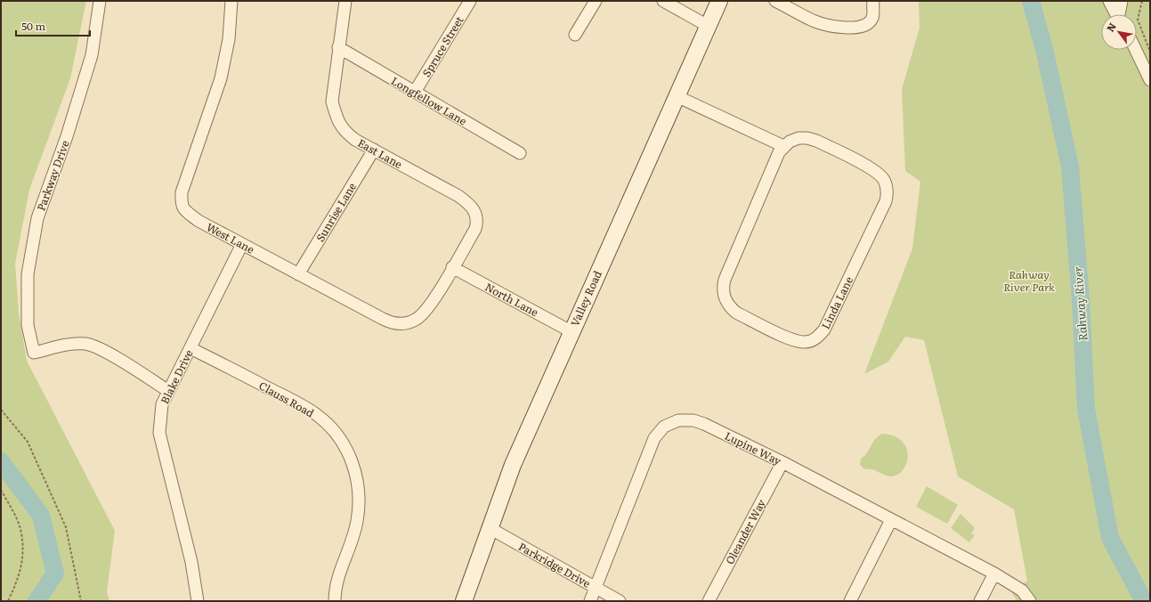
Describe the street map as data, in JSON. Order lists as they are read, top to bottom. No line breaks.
{"streets":{"street":["Spruce Street","Longfellow Lane","East Lane","Parkway Drive","Sunrise Lane","West Lane","Valley Road","North Lane","Linda Lane","Blake Drive","Clauss Road","Lupine Way","Oleander Way","Parkridge Drive"]},"crossings":[["Spruce Street","Longfellow Lane"],["Longfellow Lane","East Lane"],["East Lane","Sunrise Lane"],["East Lane","West Lane"],["East Lane","North Lane"],["Parkway Drive","Blake Drive"],["Sunrise Lane","West Lane"],["West Lane","North Lane"],["West Lane","Blake Drive"],["Valley Road","North Lane"],["Valley Road","Parkridge Drive"],["Blake Drive","Clauss Road"],["Lupine Way","Oleander Way"],["Lupine Way","Parkridge Drive"]],"water":["Rahway River"],"parks":["Rahway River Park"],"scale_bar":"50 m","north":"top left"}
